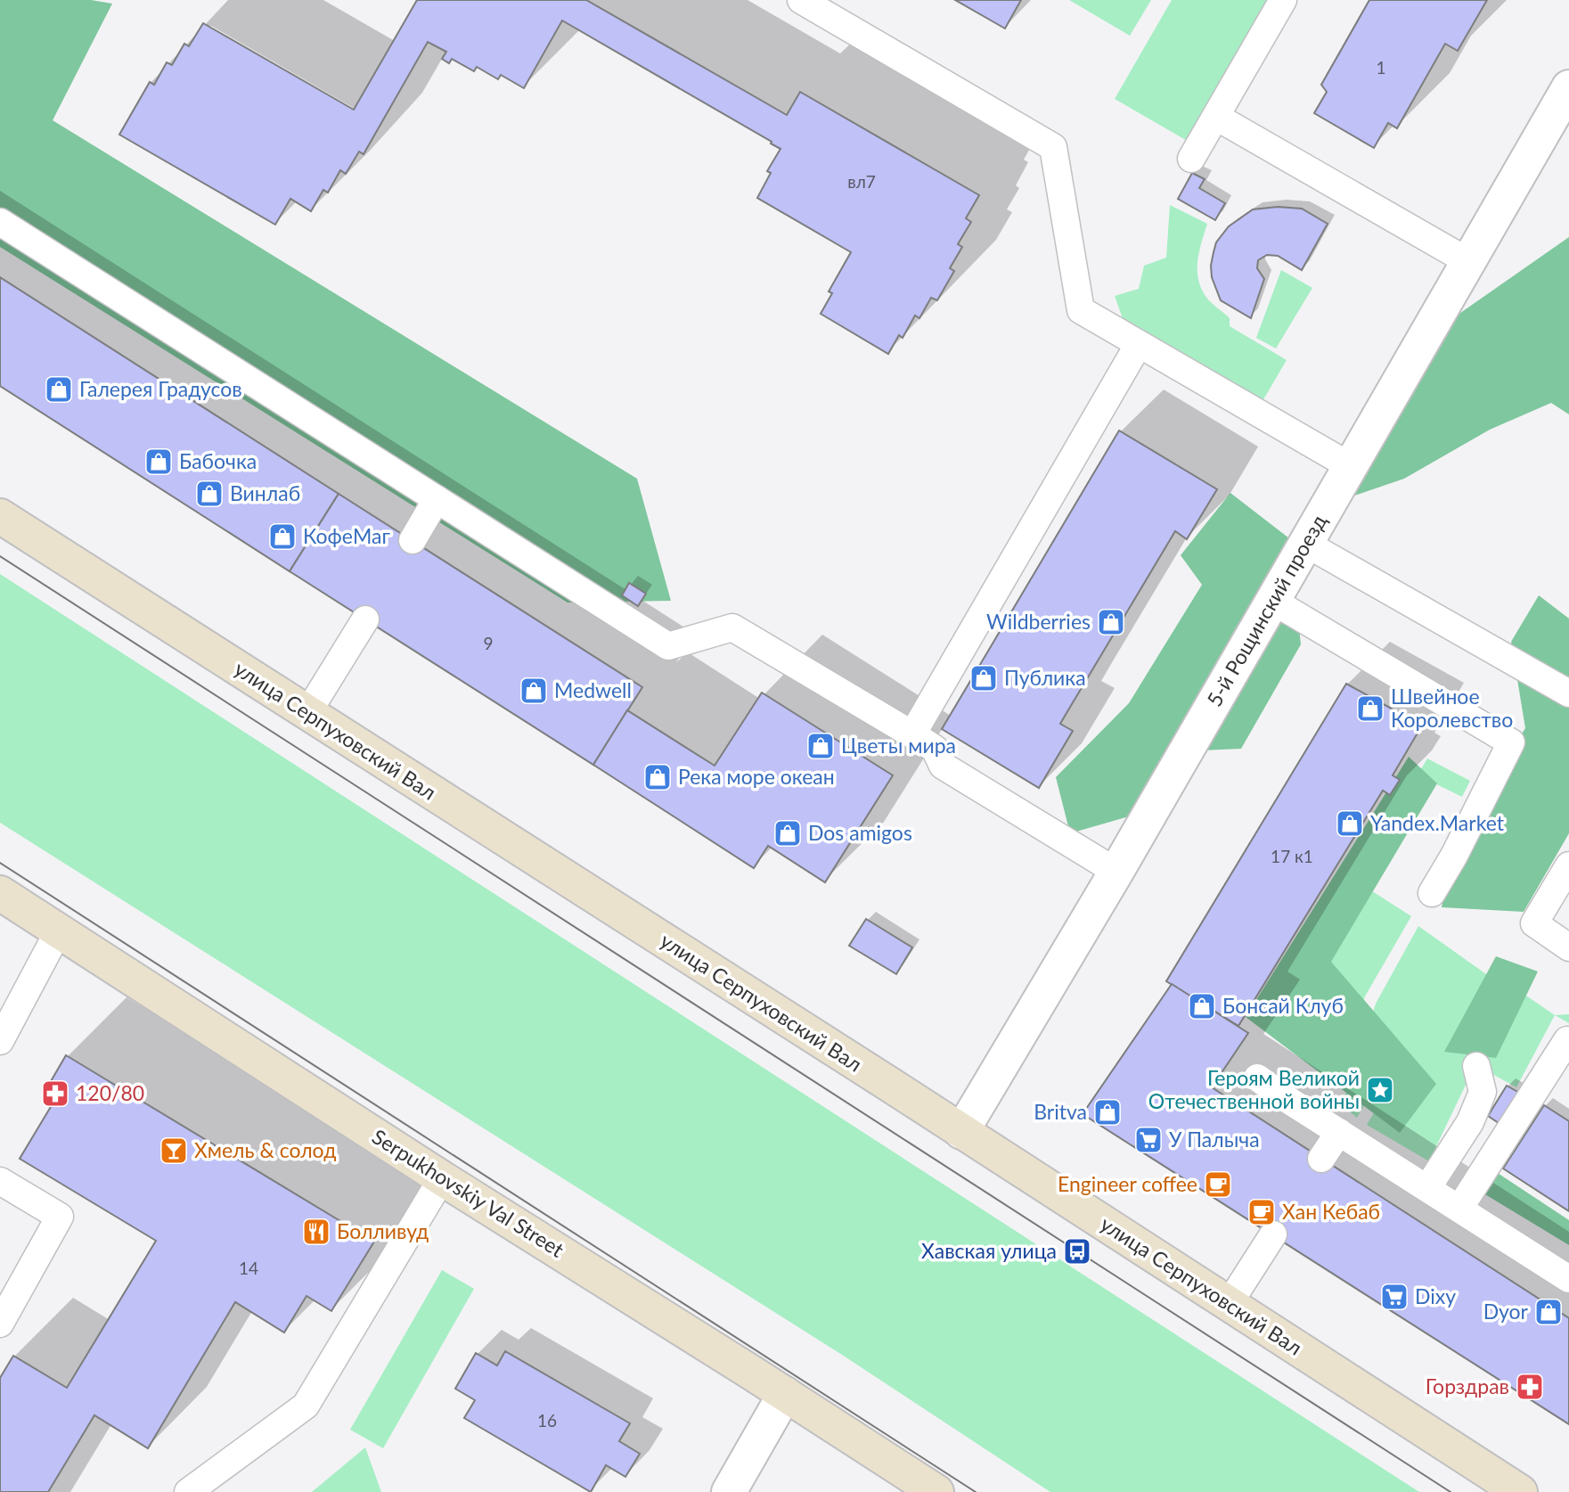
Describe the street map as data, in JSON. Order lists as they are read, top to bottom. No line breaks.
{"streets":{"main road":["улица Серпуховский Вал","Serpukhovskiy Val Street"],"street":["5-й Рощинский проезд"]},"crossings":[["5-й Рощинский проезд","улица Серпуховский Вал"]],"places":{"shop":["Галерея Градусов","Бабочка","Винлаб","КофеМаг","Wildberries","Публика","Medwell","Швейное Королевство","Цветы мира","Река море океан","Yandex.Market","Dos amigos","Бонсай Клуб","Britva","Dyor"],"place":["Героям Великой Отечественной войны"],"pharmacy":["120/80","Горздрав"],"supermarket":["У Палыча","Dixy"],"bar":["Хмель & солод"],"cafe":["Engineer coffee","Хан Кебаб"],"restaurant":["Болливуд"],"bus stop":["Хавская улица"]},"house_numbers":["1","вл7","9","17 к1","14","16"]}
